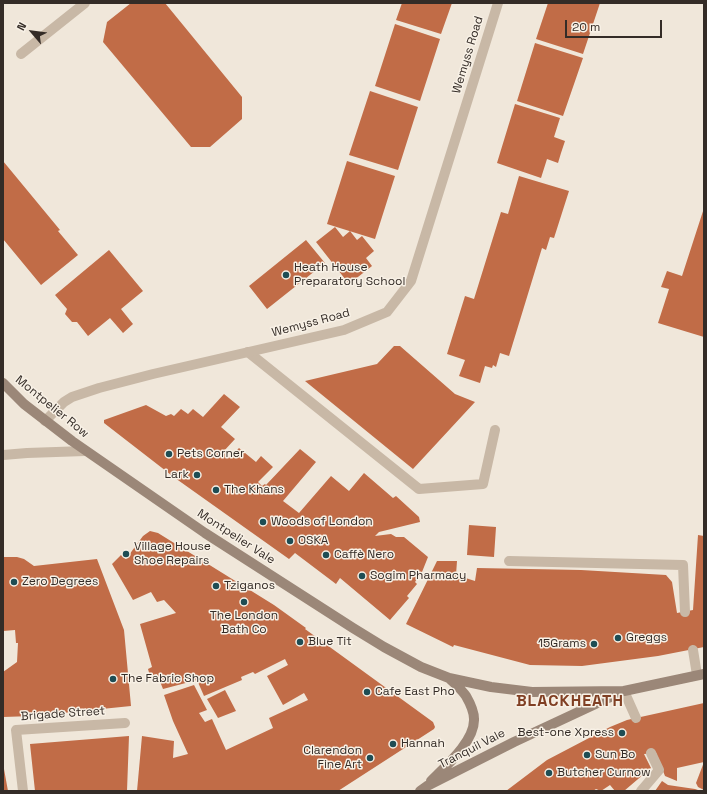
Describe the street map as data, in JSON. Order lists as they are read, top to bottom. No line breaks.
{"streets":{"main road":["Montpelier Row","Montpelier Vale","Tranquil Vale"],"street":["Wemyss Road","Brigade Street"]},"crossings":[["Wemyss Road","Montpelier Row"],["Montpelier Row","Montpelier Vale"],["Montpelier Vale","Tranquil Vale"]],"districts":["BLACKHEATH"],"places":["Heath House Preparatory School","Pets Corner","Lark","The Khans","Woods of London","OSKA","Village House Shoe Repairs","Caffè Nero","Sogim Pharmacy","Zero Degrees","Tziganos","The London Bath Co","Greggs","Blue Tit","15Grams","The Fabric Shop","Cafe East Pho","Best-one Xpress","Hannah","Sun Bo","Clarendon Fine Art","Butcher Curnow"],"scale_bar":"20 m","north":"top left"}
